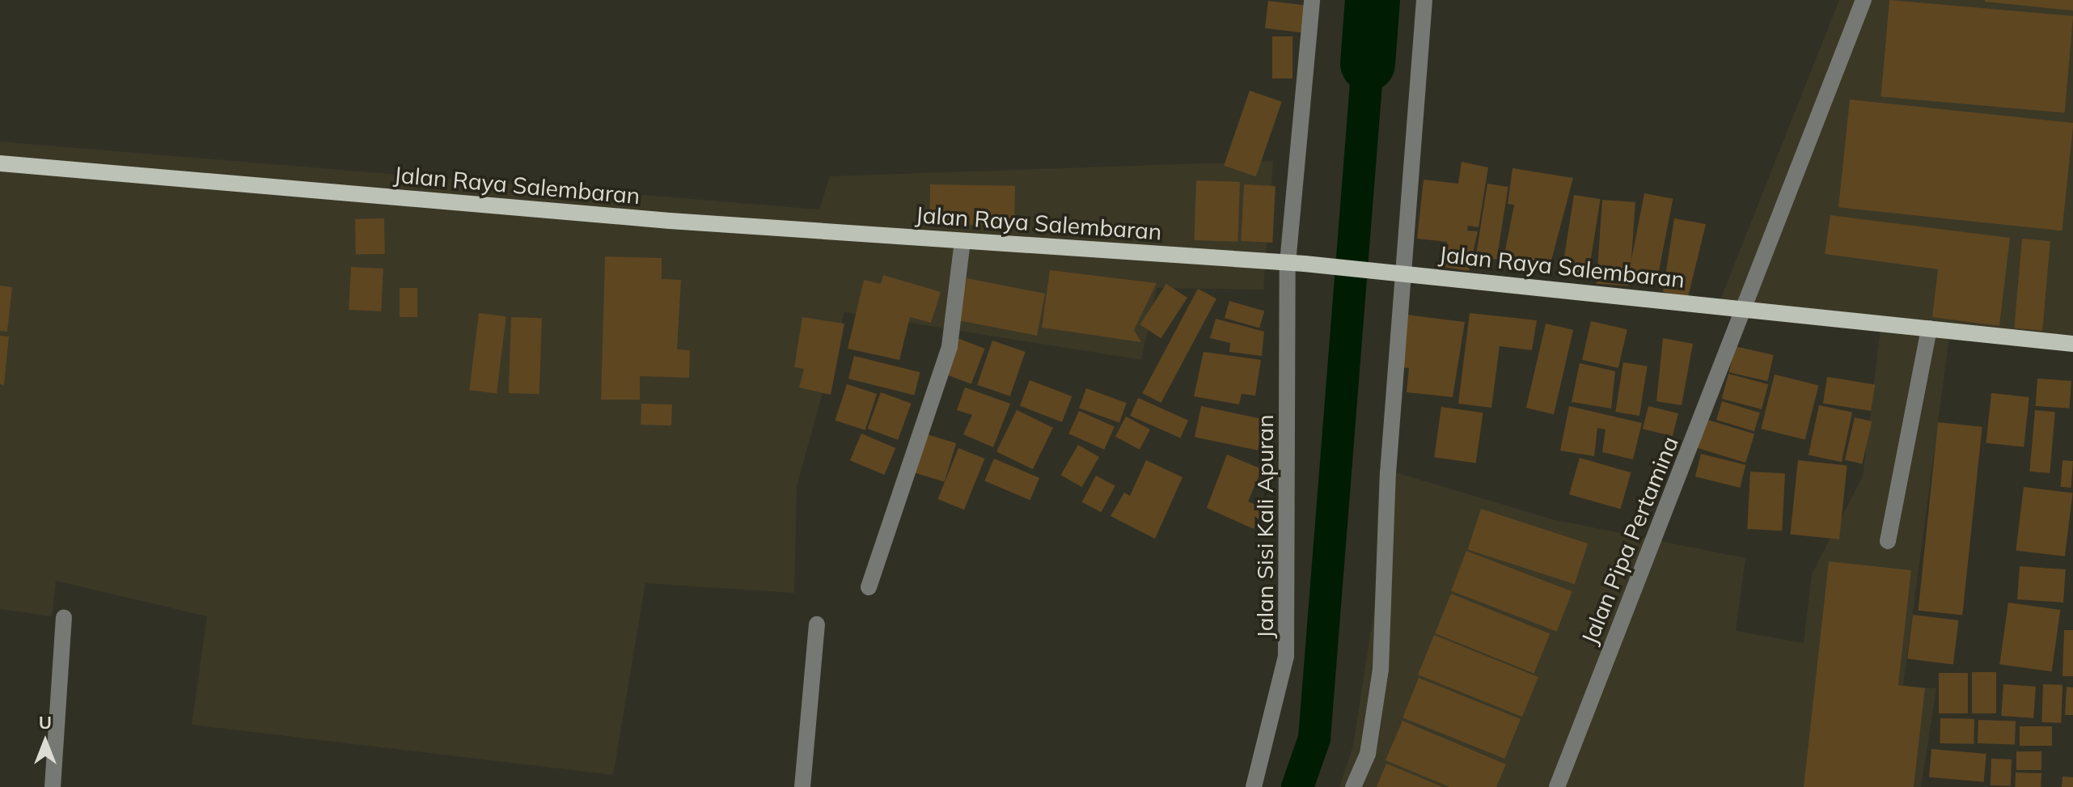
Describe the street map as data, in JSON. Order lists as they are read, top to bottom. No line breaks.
{"streets":{"main road":["Jalan Raya Salembaran"],"street":["Jalan Sisi Kali Apuran","Jalan Pipa Pertamina"]},"crossings":[["Jalan Raya Salembaran","Jalan Sisi Kali Apuran"],["Jalan Raya Salembaran","Jalan Pipa Pertamina"]],"north":"top"}
